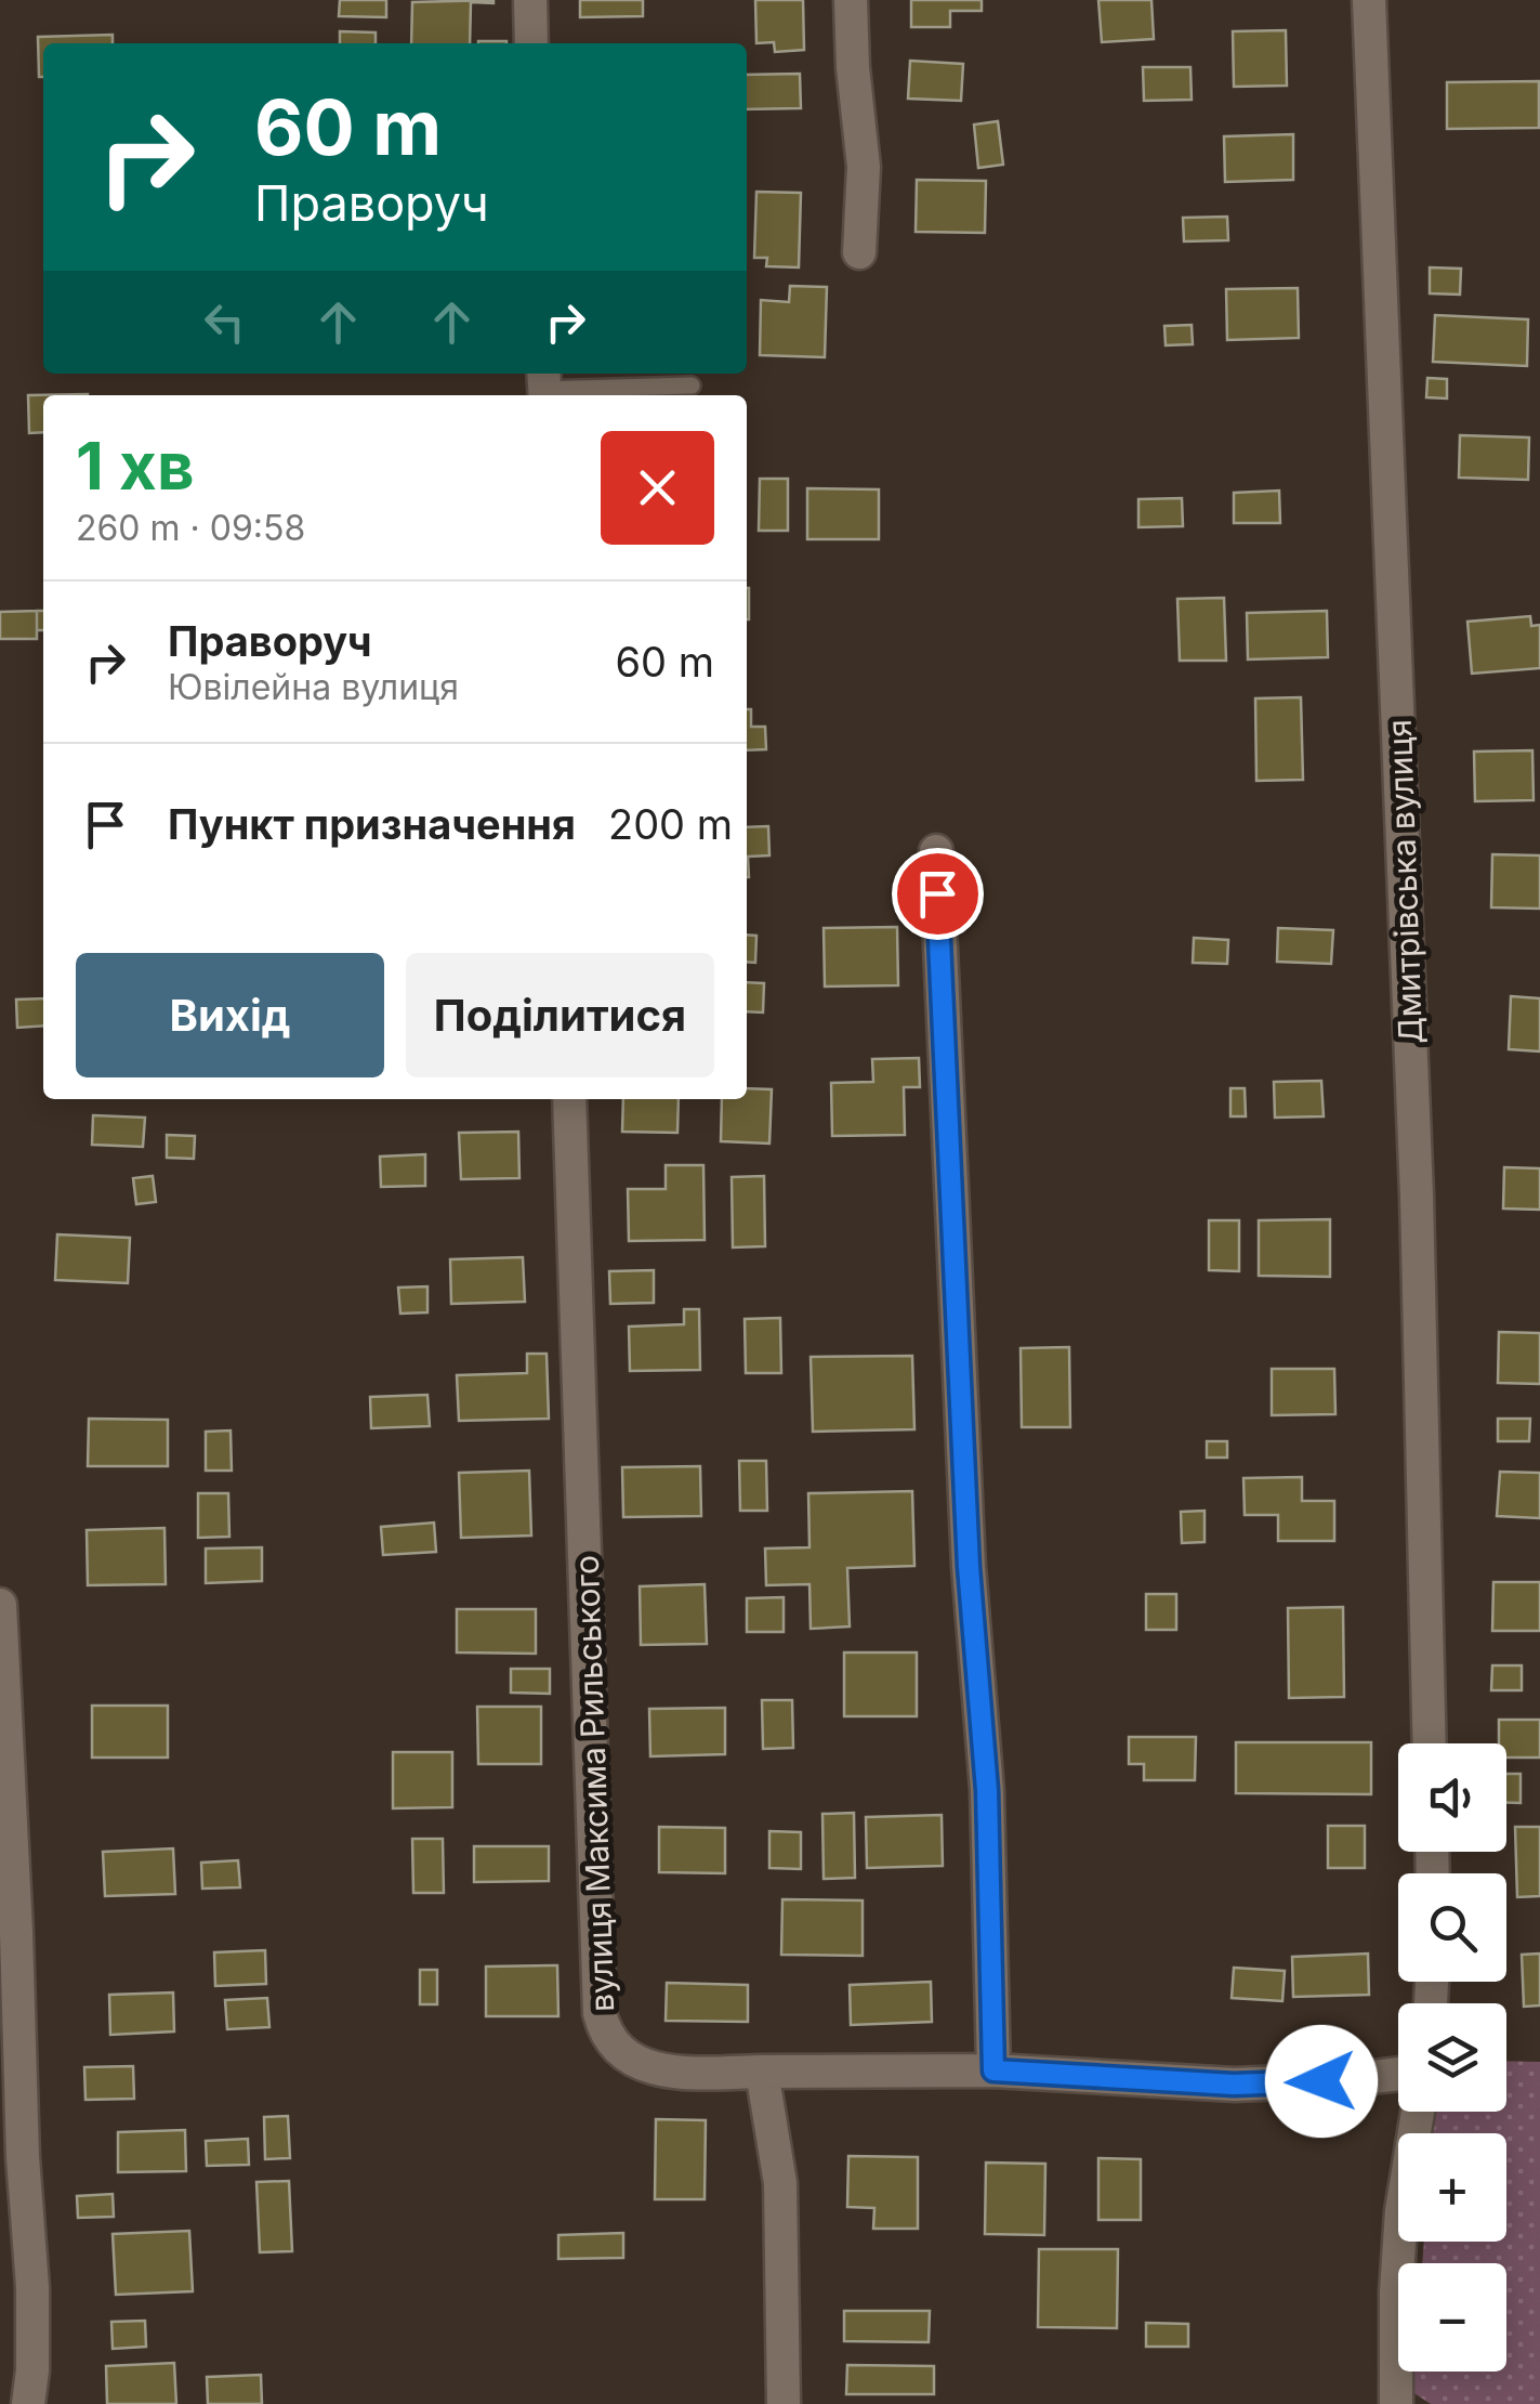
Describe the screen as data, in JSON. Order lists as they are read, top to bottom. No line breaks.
{"streets":{"street":["Дмитрівська вулиця","вулиця Максима Рильського"]},"page":{"turn":["60 m","Праворуч"],"heading":["1 хв","260 m · 09:58"],"list":[{"name":"Праворуч","note":"Ювілейна вулиця","value":"60 m"},{"name":"Пункт призначення","value":"200 m"}],"buttons":["Вихід","Поділитися"],"map_buttons":["+","−"]}}
